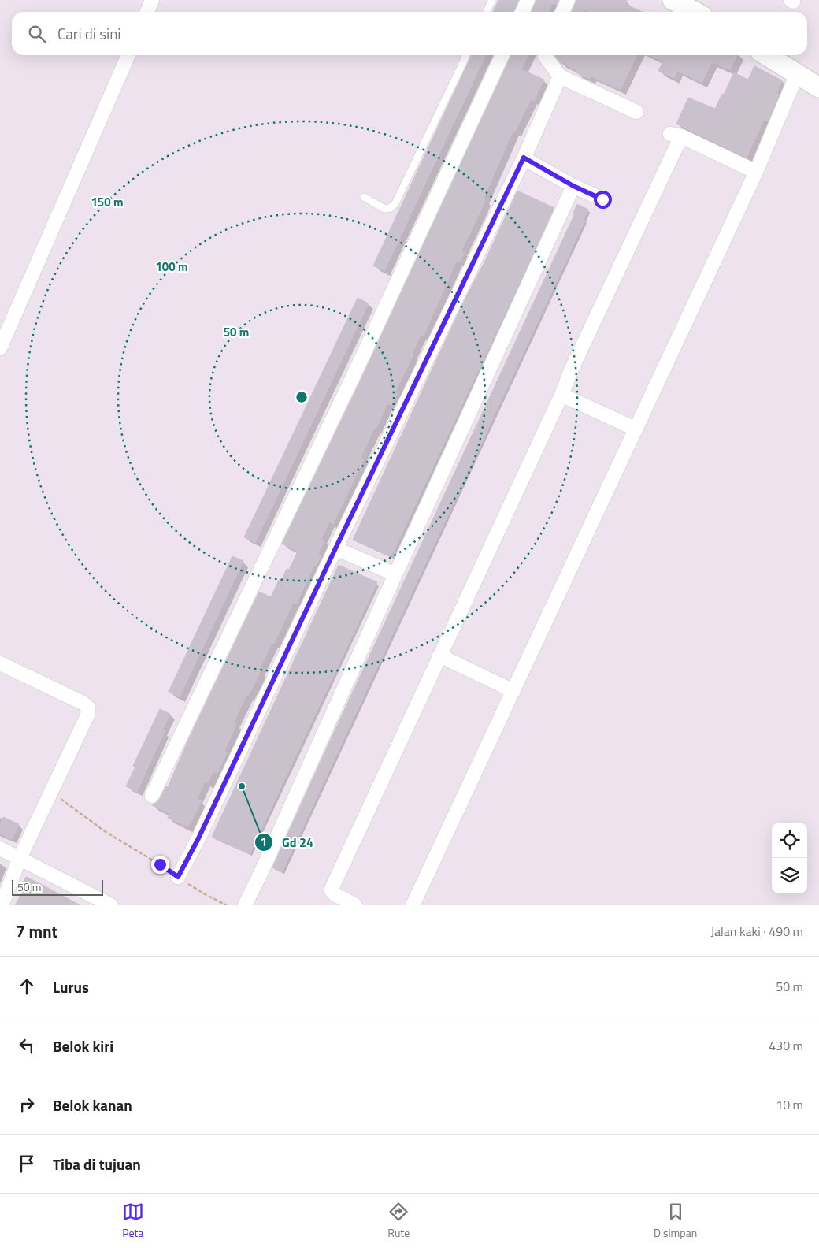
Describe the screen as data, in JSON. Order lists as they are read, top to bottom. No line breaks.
{"places":["Gd 24"],"scale_bar":"50 m","page":{"search":"Cari di sini","scale":"50 m","heading":["7 mnt","Jalan kaki · 490 m"],"list":[["Lurus","50 m"],["Belok kiri","430 m"],["Belok kanan","10 m"],"Tiba di tujuan"],"nav":["Peta","Rute","Disimpan"]},"rings":["150 m","100 m","50 m"]}
